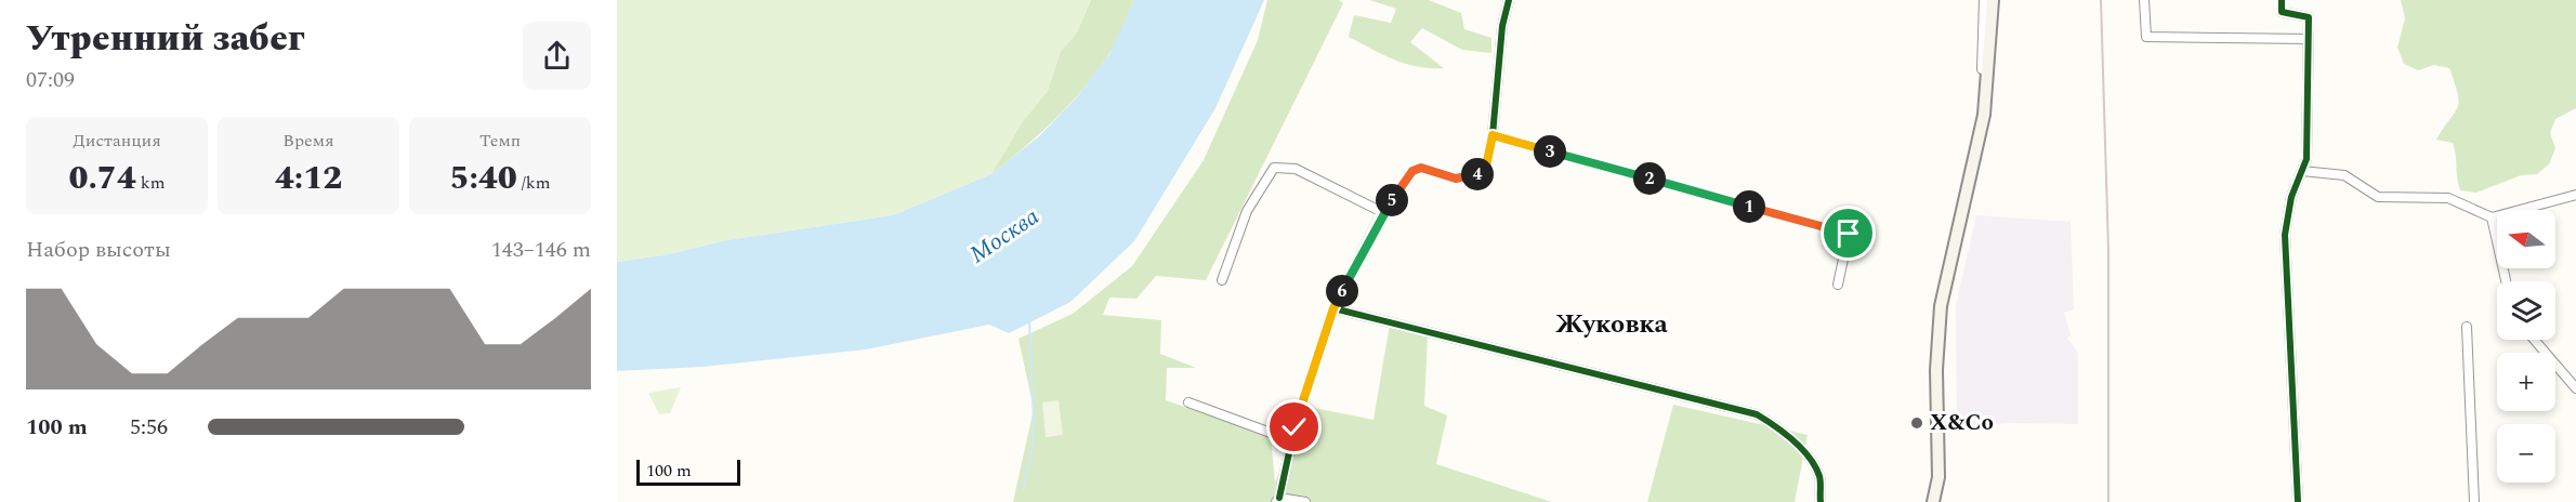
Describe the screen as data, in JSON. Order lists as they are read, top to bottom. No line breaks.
{"districts":["Жуковка"],"water":["Москва"],"places":["X&Co"],"scale_bar":"100 m","north":"left","page":{"heading":["Утренний забег","07:09"],"stats":[["Дистанция","0.74 km"],["Время","4:12"],["Темп","5:40 /km"]],"pins":["3","4","2","5","1","6"],"map_buttons":["+","−"],"chart":["Набор высоты","143–146 m"],"list":[{"name":"100 m","note":"5:56"}],"scale":"100 m"}}
